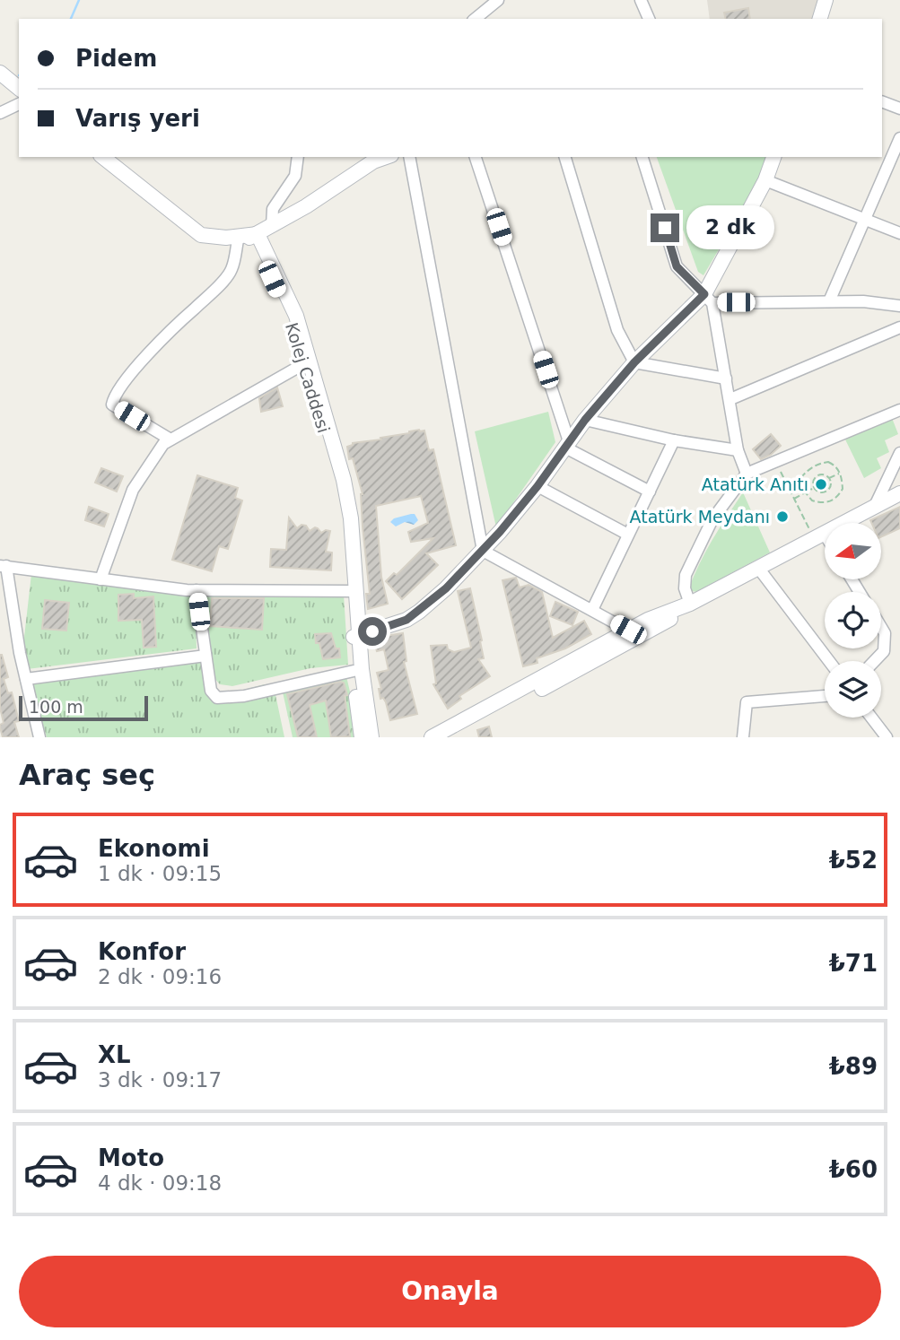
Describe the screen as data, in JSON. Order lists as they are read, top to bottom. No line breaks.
{"streets":{"street":["Kolej Caddesi"]},"places":["Atatürk Anıtı","Atatürk Meydanı"],"scale_bar":"100 m","north":"left","page":{"banner":["Pidem","Varış yeri"],"bubble":"2 dk","scale":"100 m","heading":"Araç seç","list":[{"name":"Ekonomi","note":"1 dk · 09:15","value":"₺52"},{"name":"Konfor","note":"2 dk · 09:16","value":"₺71"},{"name":"XL","note":"3 dk · 09:17","value":"₺89"},{"name":"Moto","note":"4 dk · 09:18","value":"₺60"}],"buttons":"Onayla"}}
